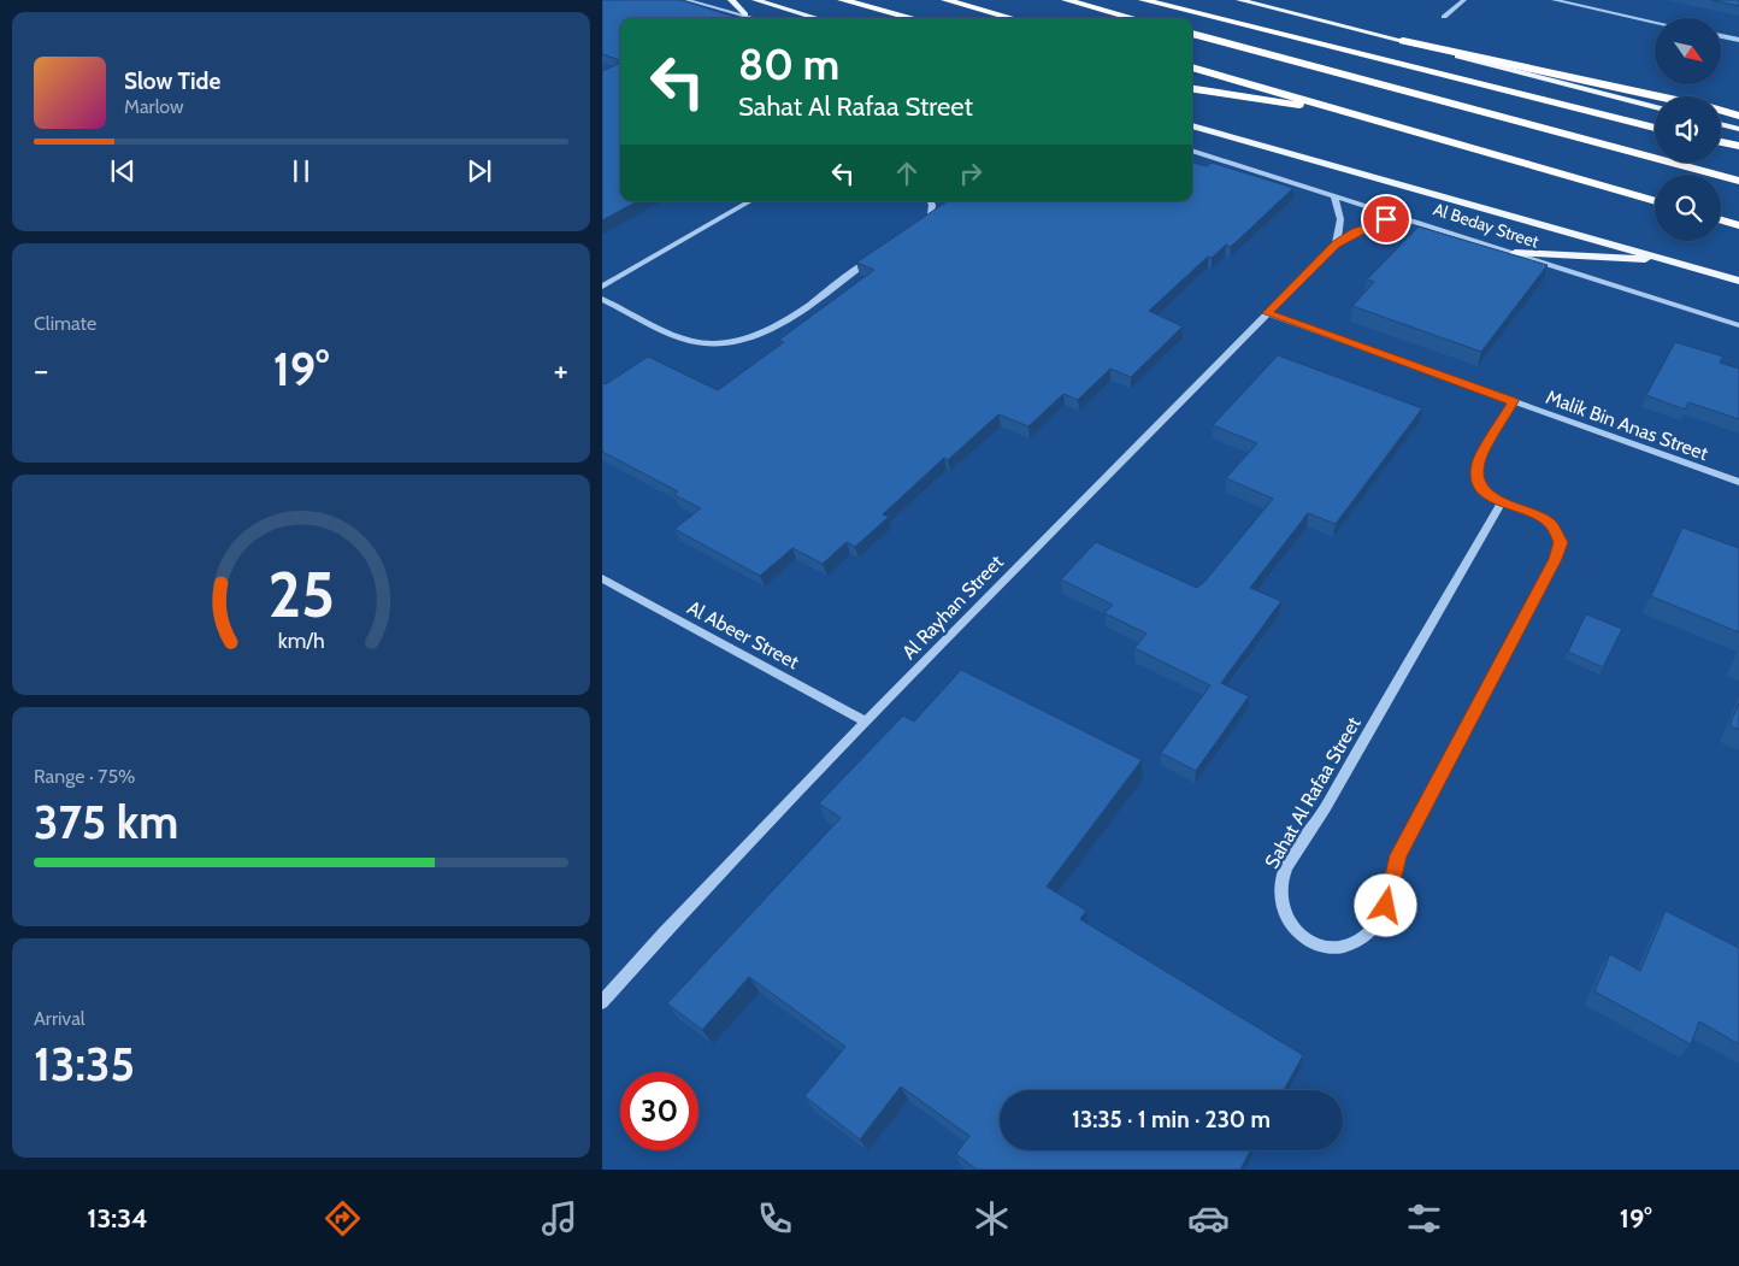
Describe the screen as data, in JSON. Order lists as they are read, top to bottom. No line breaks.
{"streets":{"main road":["Al Beday Street"],"street":["Malik Bin Anas Street","Al Rayhan Street","Al Abeer Street","Sahat Al Rafaa Street"]},"crossings":[["Al Beday Street","Al Rayhan Street"],["Malik Bin Anas Street","Al Rayhan Street"],["Malik Bin Anas Street","Sahat Al Rafaa Street"],["Al Rayhan Street","Al Abeer Street"]],"north":"bottom right","page":{"turn":["80 m","Sahat Al Rafaa Street"],"song":["Slow Tide","Marlow"],"tile":["Climate",["Range · 75%","375 km"],["Arrival","13:35"]],"heat":["−","19°","+"],"limit":"30","trip":"13:35 · 1 min · 230 m","tabs":["13:34","19°"],"gauge":["25","km/h"]}}
